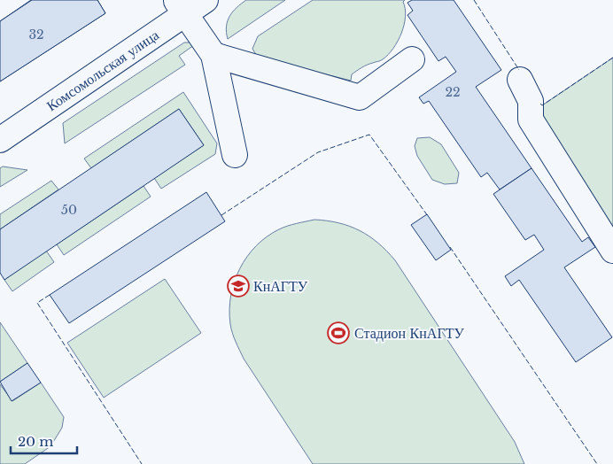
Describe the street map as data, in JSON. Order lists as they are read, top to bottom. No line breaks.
{"streets":{"street":["Комсомольская улица"]},"places":{"school or university":["КнАГТУ"],"sports":["Стадион КнАГТУ"]},"house_numbers":["32","22","50"],"scale_bar":"20 m"}
